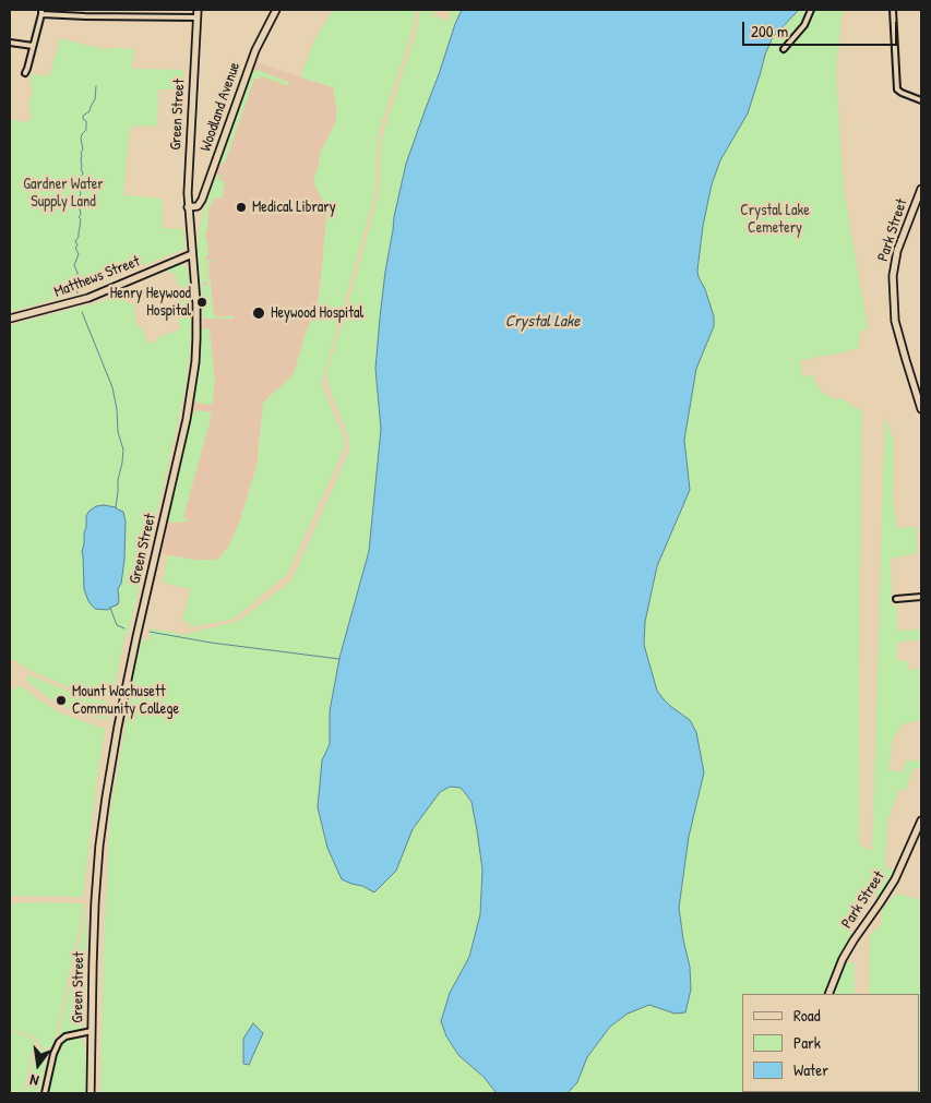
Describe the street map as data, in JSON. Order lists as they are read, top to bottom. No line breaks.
{"streets":{"street":["Woodland Avenue","Green Street","Park Street","Matthews Street"]},"crossings":[["Woodland Avenue","Green Street"],["Green Street","Matthews Street"]],"water":["Crystal Lake"],"parks":["Gardner Water Supply Land","Crystal Lake Cemetery"],"places":["Medical Library","Henry Heywood Hospital","Heywood Hospital","Mount Wachusett Community College"],"legend":["Road","Park","Water"],"scale_bar":"200 m","north":"bottom"}
